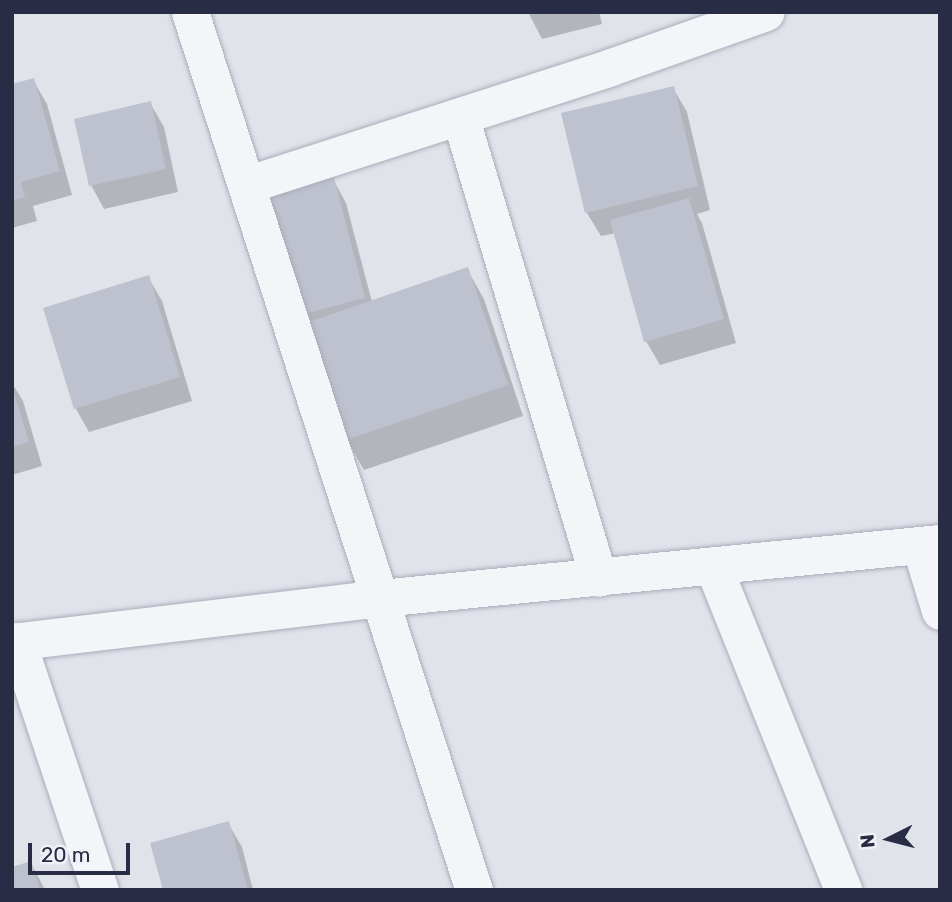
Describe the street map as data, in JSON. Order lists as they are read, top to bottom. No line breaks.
{"scale_bar":"20 m","north":"left"}
